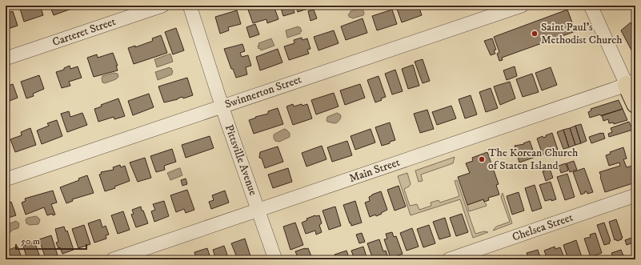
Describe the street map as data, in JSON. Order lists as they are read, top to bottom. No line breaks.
{"streets":{"street":["Carteret Street","Swinnerton Street","Pittsville Avenue","Main Street","Chelsea Street"]},"crossings":[["Swinnerton Street","Pittsville Avenue"],["Pittsville Avenue","Main Street"]],"places":["Saint Paul's Methodist Church","The Korean Church of Staten Island"],"scale_bar":"50 m"}
